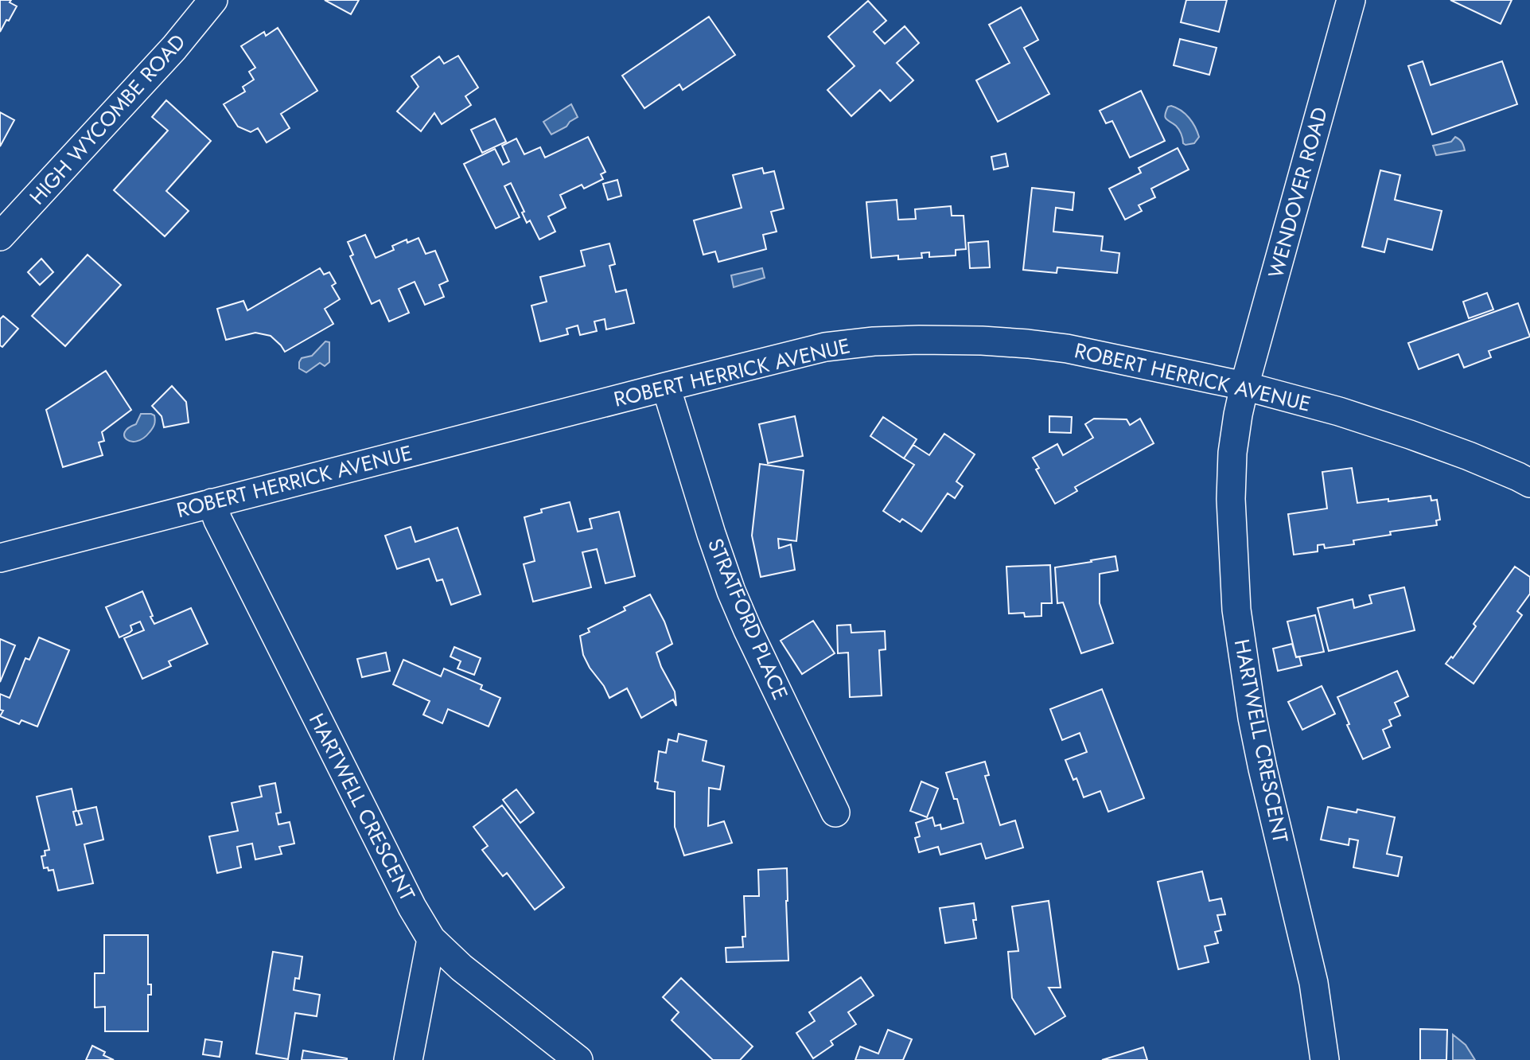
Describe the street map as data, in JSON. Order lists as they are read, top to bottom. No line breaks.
{"streets":{"street":["HIGH WYCOMBE ROAD","WENDOVER ROAD","ROBERT HERRICK AVENUE","STRATFORD PLACE","HARTWELL CRESCENT"]},"crossings":[["WENDOVER ROAD","ROBERT HERRICK AVENUE"],["WENDOVER ROAD","HARTWELL CRESCENT"],["ROBERT HERRICK AVENUE","STRATFORD PLACE"],["ROBERT HERRICK AVENUE","HARTWELL CRESCENT"]]}
